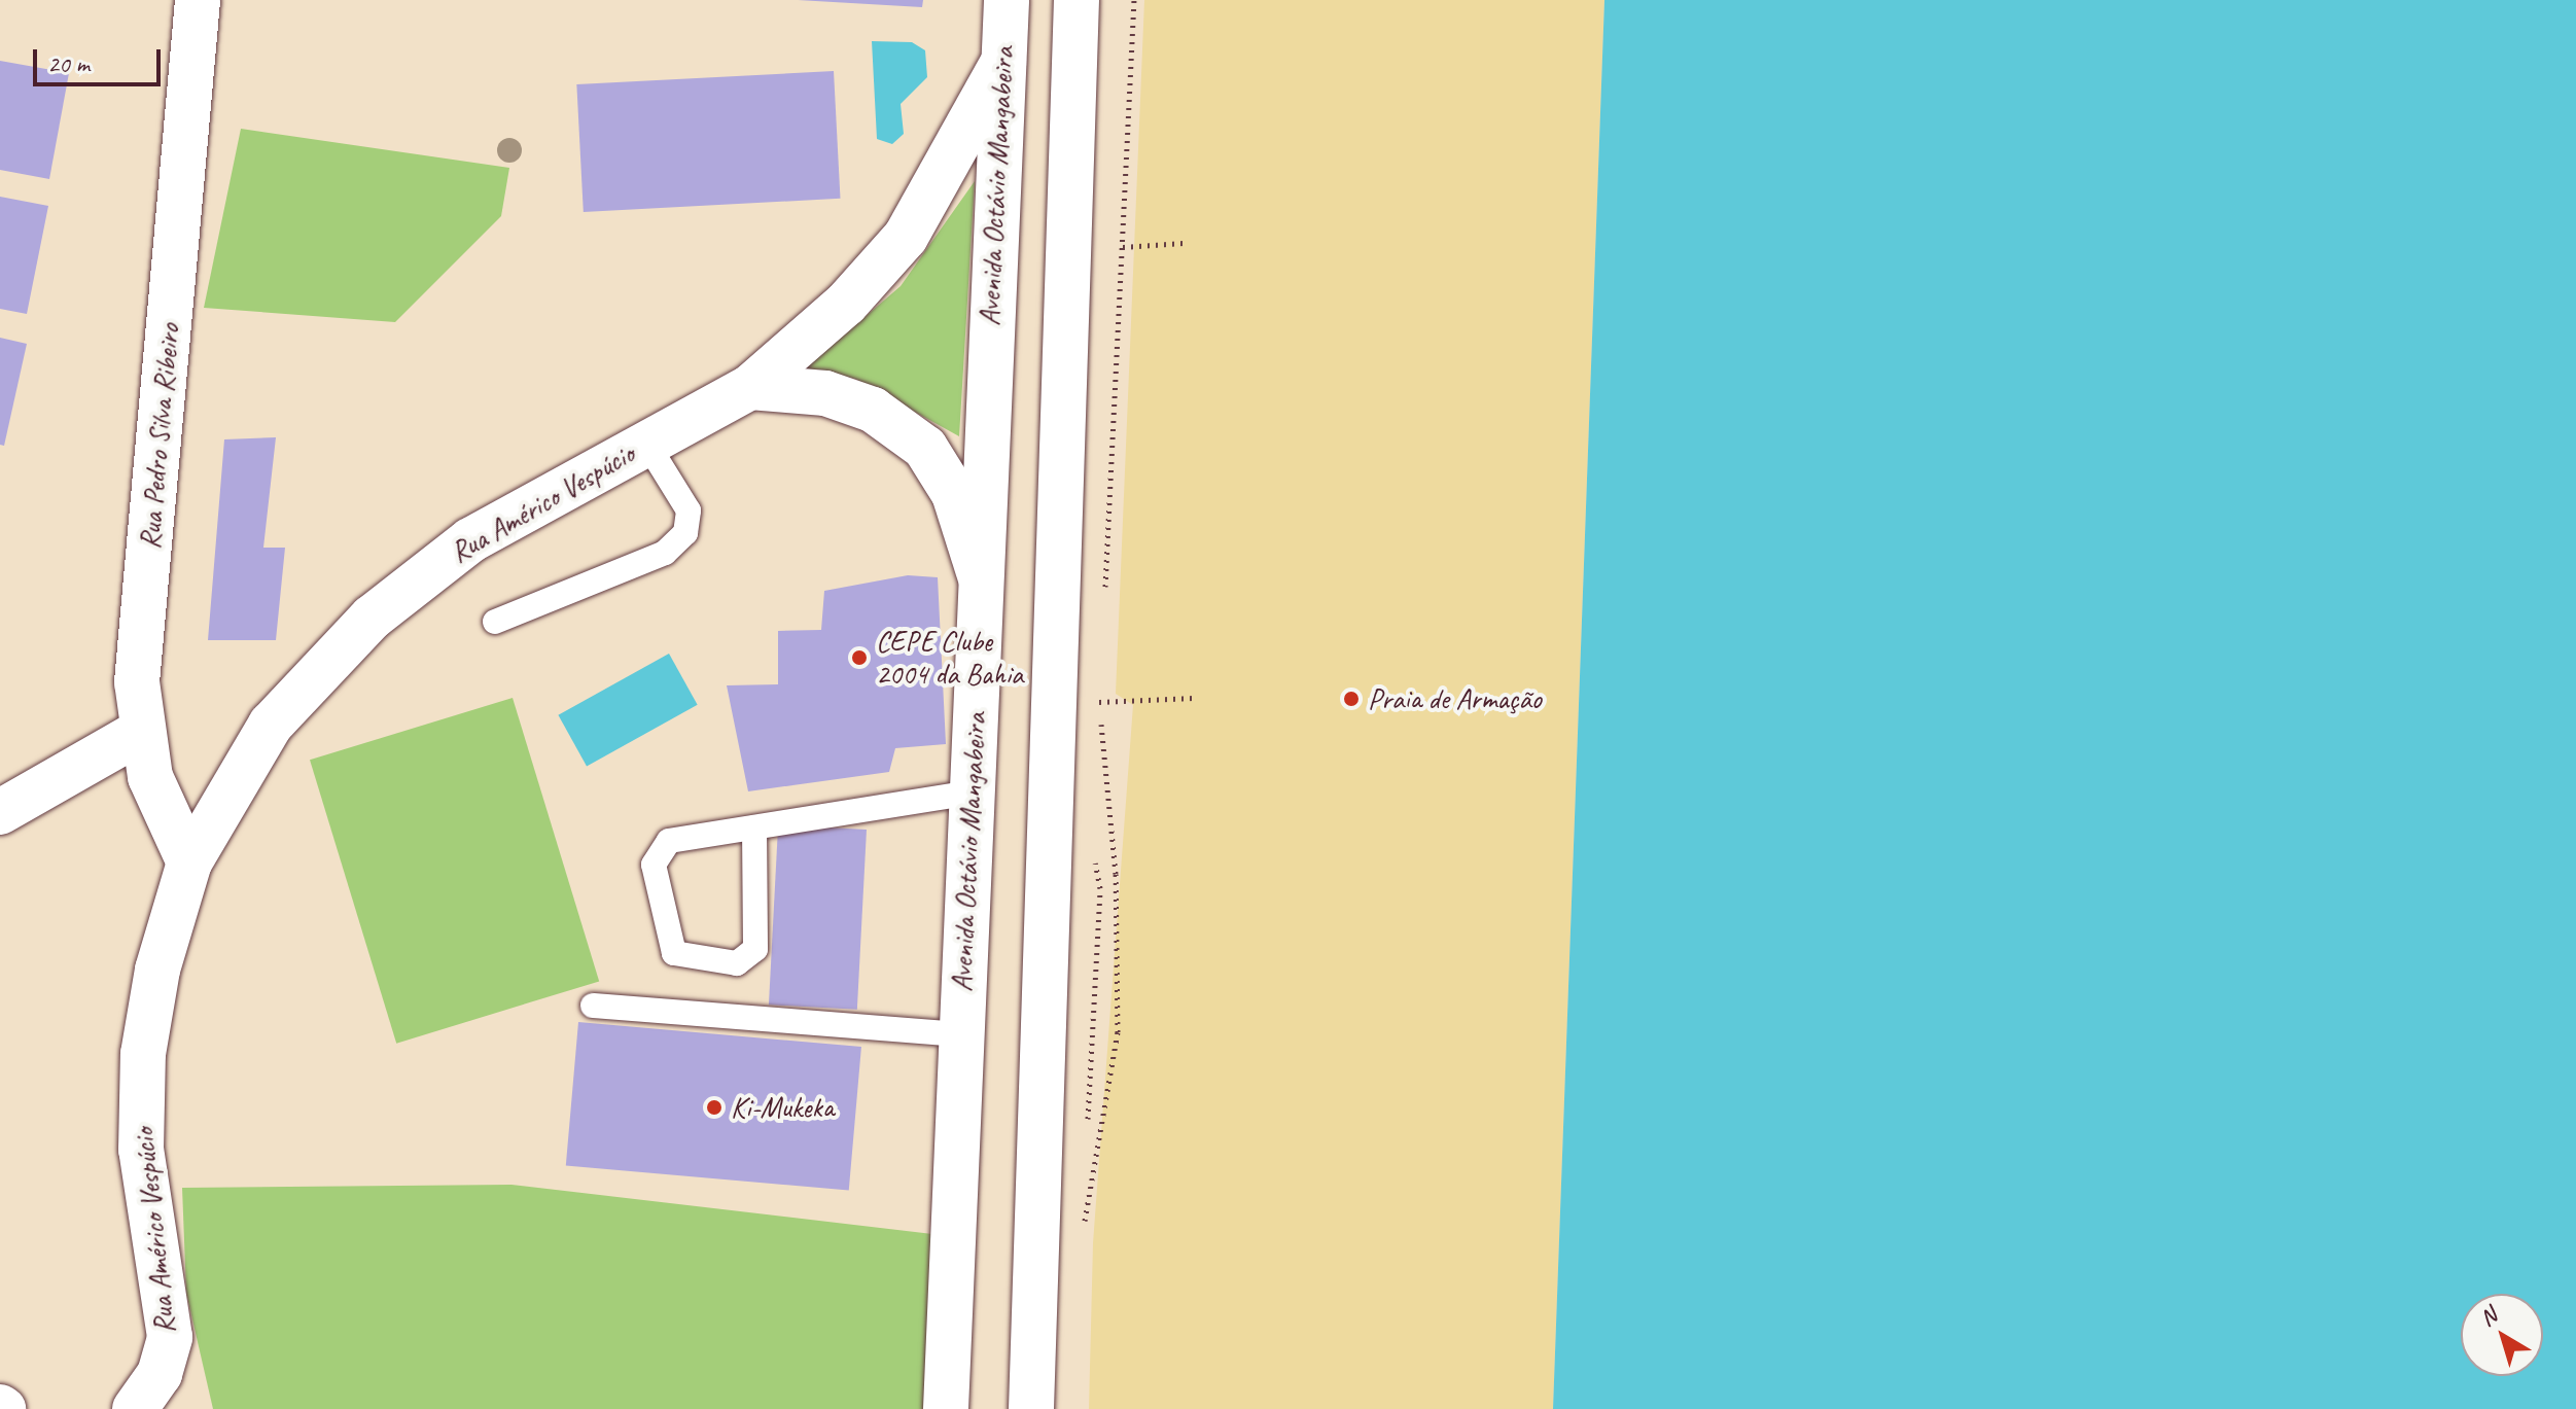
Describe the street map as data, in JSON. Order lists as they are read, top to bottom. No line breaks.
{"streets":{"street":["Avenida Octávio Mangabeira","Rua Pedro Silva Ribeiro","Rua Américo Vespúcio"]},"crossings":[["Avenida Octávio Mangabeira","Rua Américo Vespúcio"],["Rua Pedro Silva Ribeiro","Rua Américo Vespúcio"]],"places":["CEPE Clube 2004 da Bahia","Praia de Armação","Ki-Mukeka"],"scale_bar":"20 m","north":"top left"}
